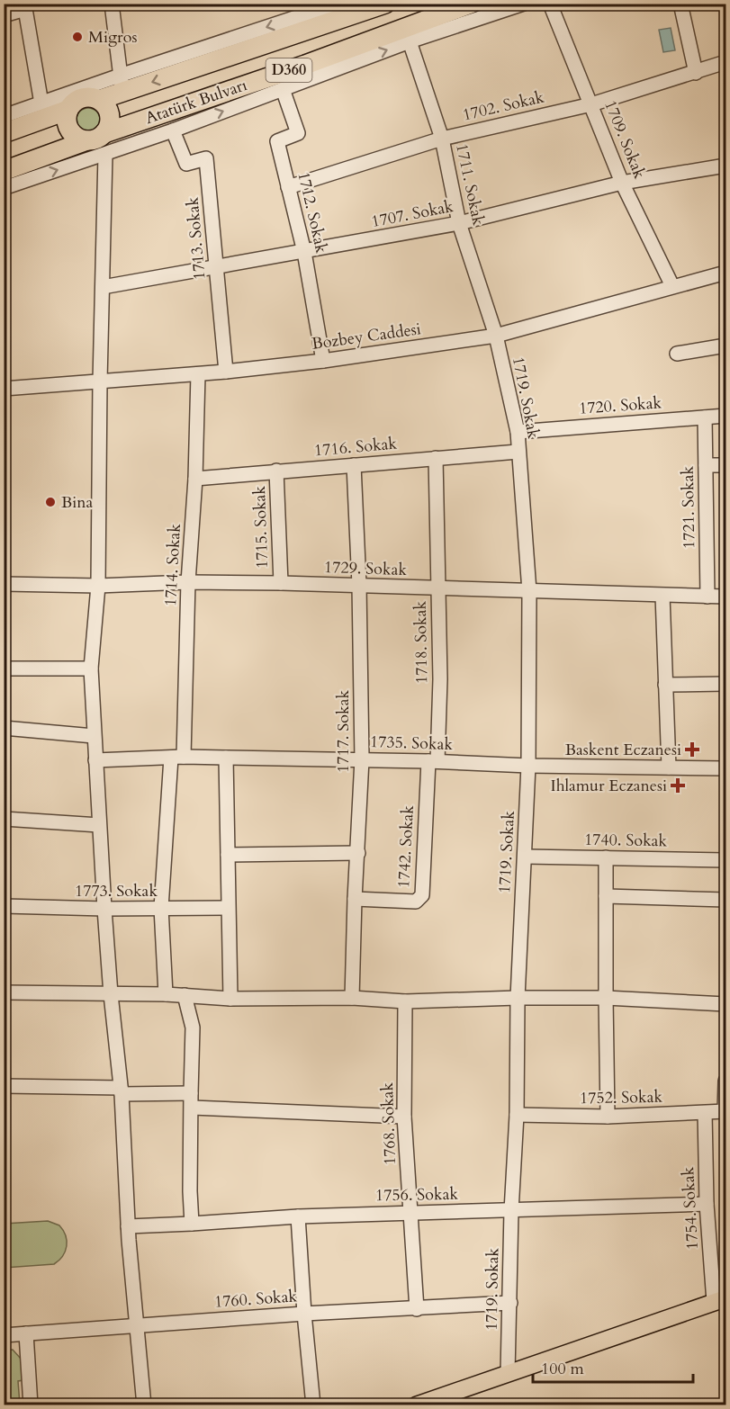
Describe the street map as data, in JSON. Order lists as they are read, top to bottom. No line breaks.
{"streets":{"highway":["D360","Atatürk Bulvarı"],"street":["1702. Sokak","1709. Sokak","1711. Sokak","1712. Sokak","1707. Sokak","1713. Sokak","Bozbey Caddesi","1719. Sokak","1720. Sokak","1716. Sokak","1721. Sokak","1715. Sokak","1714. Sokak","1729. Sokak","1718. Sokak","1717. Sokak","1735. Sokak","1740. Sokak","1742. Sokak","1773. Sokak","1752. Sokak","1768. Sokak","1756. Sokak","1754. Sokak","1760. Sokak"]},"crossings":[["1702. Sokak","1709. Sokak"],["1702. Sokak","1711. Sokak"],["1702. Sokak","1712. Sokak"],["1709. Sokak","1707. Sokak"],["1709. Sokak","Bozbey Caddesi"],["1711. Sokak","1707. Sokak"],["1711. Sokak","Bozbey Caddesi"],["1711. Sokak","1719. Sokak"],["1712. Sokak","1707. Sokak"],["1712. Sokak","Bozbey Caddesi"],["1707. Sokak","1713. Sokak"],["1713. Sokak","Bozbey Caddesi"],["Bozbey Caddesi","1719. Sokak"],["Bozbey Caddesi","1714. Sokak"],["1719. Sokak","1720. Sokak"],["1719. Sokak","1716. Sokak"],["1719. Sokak","1729. Sokak"],["1719. Sokak","1735. Sokak"],["1719. Sokak","1740. Sokak"],["1719. Sokak","1752. Sokak"],["1719. Sokak","1756. Sokak"],["1719. Sokak","1760. Sokak"],["1720. Sokak","1721. Sokak"],["1716. Sokak","1715. Sokak"],["1716. Sokak","1714. Sokak"],["1716. Sokak","1718. Sokak"],["1716. Sokak","1717. Sokak"],["1721. Sokak","1729. Sokak"],["1715. Sokak","1729. Sokak"],["1714. Sokak","1729. Sokak"],["1714. Sokak","1735. Sokak"],["1714. Sokak","1773. Sokak"],["1729. Sokak","1718. Sokak"],["1729. Sokak","1717. Sokak"],["1718. Sokak","1735. Sokak"],["1718. Sokak","1742. Sokak"],["1717. Sokak","1735. Sokak"],["1717. Sokak","1742. Sokak"],["1735. Sokak","1742. Sokak"],["1752. Sokak","1754. Sokak"],["1768. Sokak","1756. Sokak"],["1768. Sokak","1760. Sokak"],["1756. Sokak","1754. Sokak"]],"places":{"other":["Migros","Bina"],"health":["Baskent Eczanesi","Ihlamur Eczanesi"]},"scale_bar":"100 m"}
